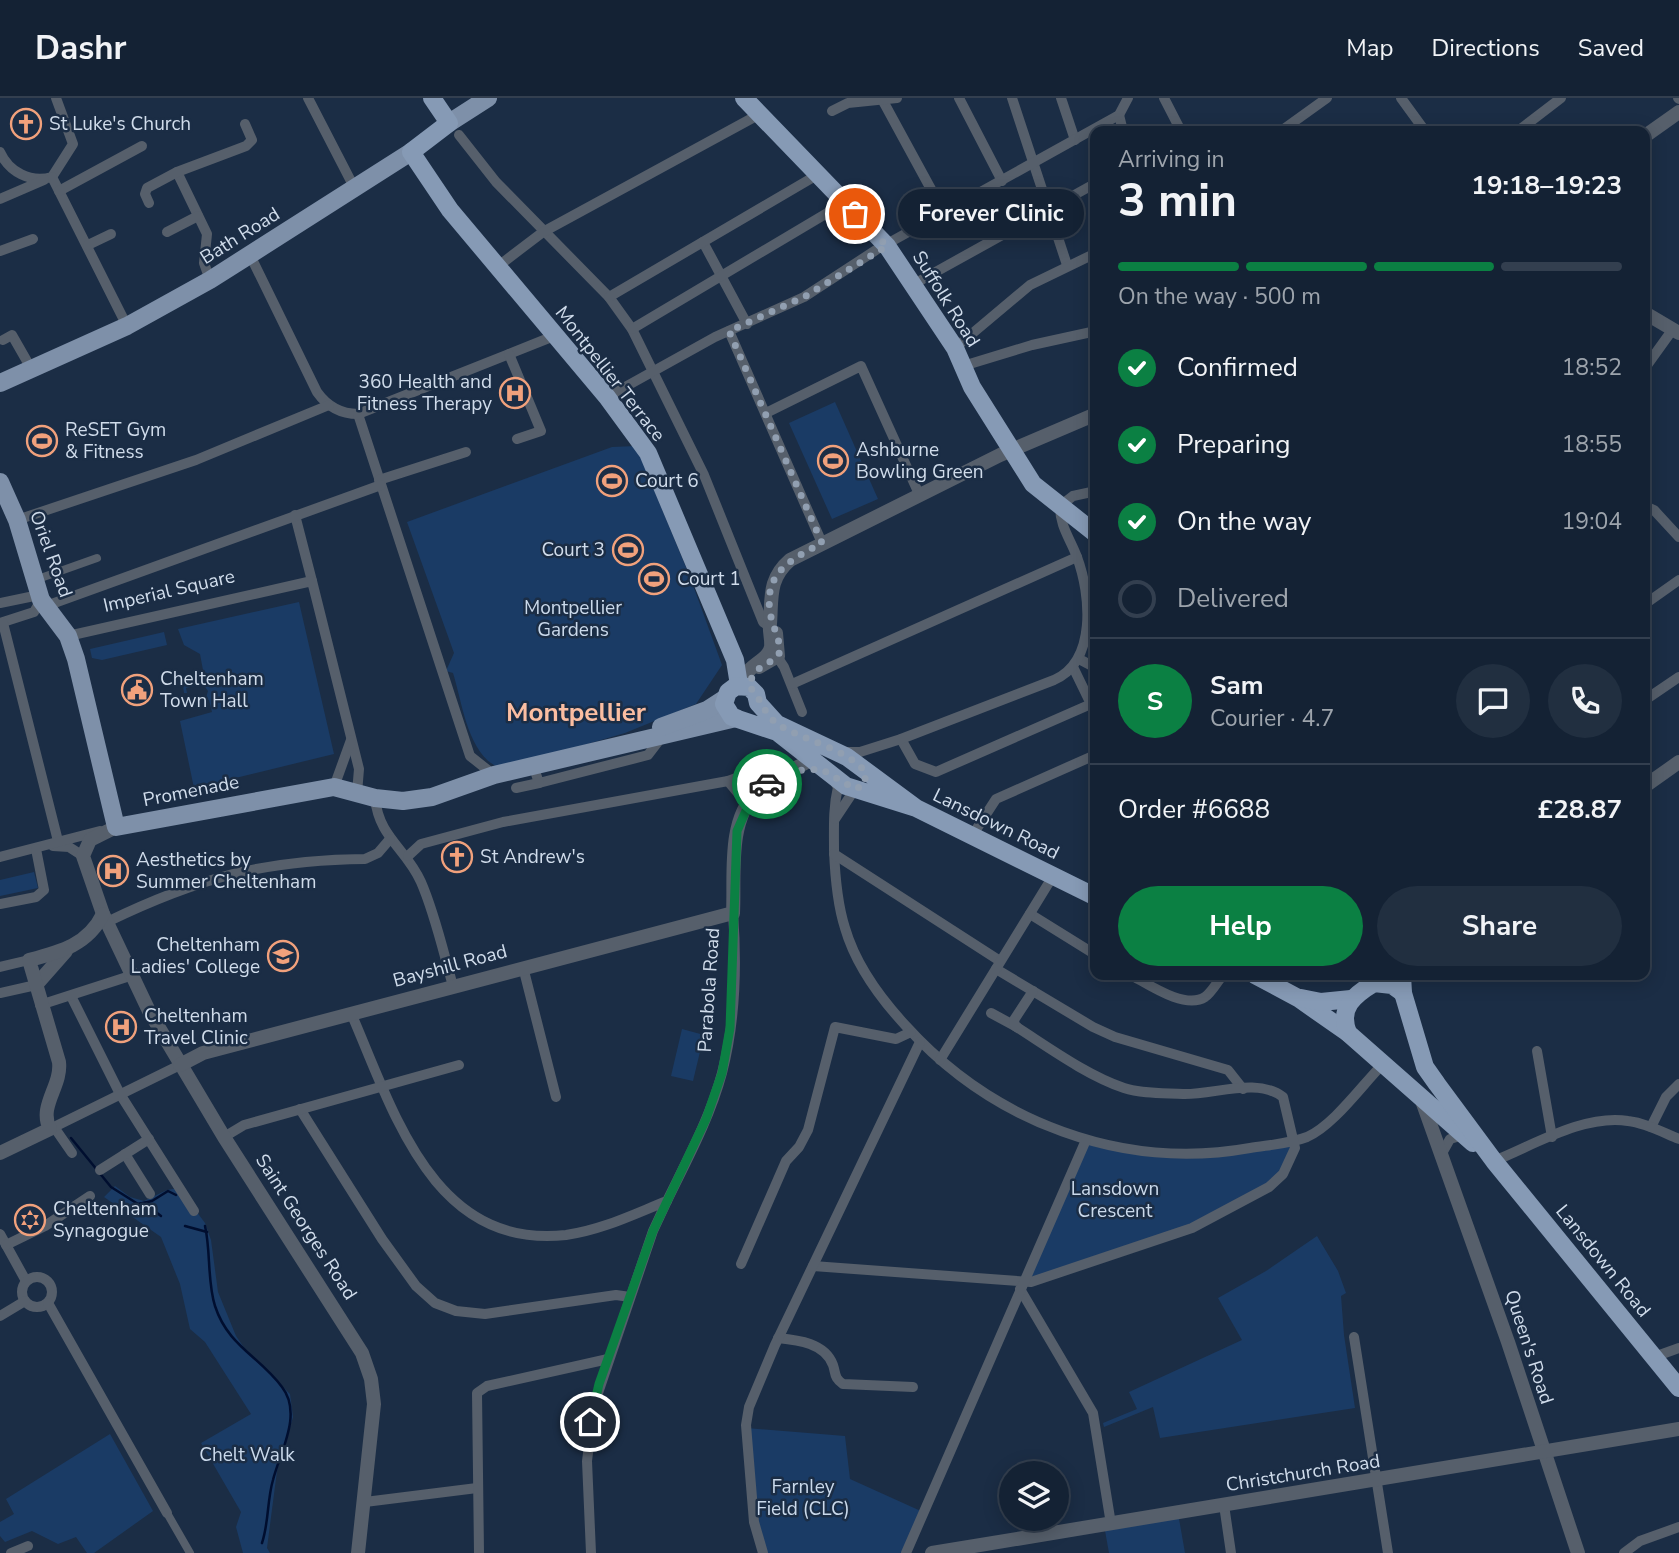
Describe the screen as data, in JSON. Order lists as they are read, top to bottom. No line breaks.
{"streets":{"highway":["Bath Road","Suffolk Road","Montpellier Terrace","Lansdown Road"],"main road":["Oriel Road","Promenade"],"street":["Imperial Square","Bayshill Road","Parabola Road","Saint Georges Road","Queen's Road","Christchurch Road"]},"crossings":[["Bath Road","Montpellier Terrace"],["Montpellier Terrace","Lansdown Road"],["Oriel Road","Imperial Square"],["Lansdown Road","Queen's Road"],["Bayshill Road","Parabola Road"],["Bayshill Road","Saint Georges Road"],["Queen's Road","Christchurch Road"]],"districts":["Montpellier"],"parks":["Montpellier Gardens","Lansdown Crescent","Chelt Walk","Farnley Field (CLC)"],"places":{"church":["St Luke's Church","St Andrew's"],"other":["Forever Clinic"],"hospital":["360 Health and Fitness Therapy","Aesthetics by Summer Cheltenham","Cheltenham Travel Clinic"],"sports":["ReSET Gym & Fitness","Ashburne Bowling Green","Court 6","Court 3","Court 1"],"public building":["Cheltenham Town Hall"],"school or university":["Cheltenham Ladies' College"],"synagogue":["Cheltenham Synagogue"]},"page":{"header":"Dashr","nav":["Map","Directions","Saved"],"heading":["3 min","Arriving in","19:18–19:23"],"panel":["Sam","Courier · 4.7","Order #6688","£28.87"],"bubble":"Forever Clinic","bar":"On the way · 500 m","list":[["Confirmed","18:52"],["Preparing","18:55"],["On the way","19:04"],"Delivered"],"round":"S","buttons":["Help","Share"]}}
